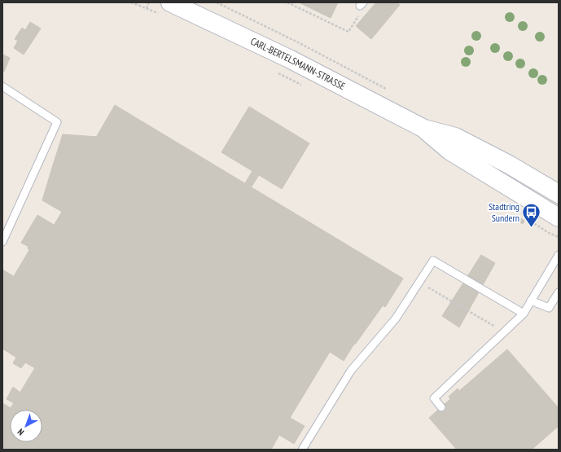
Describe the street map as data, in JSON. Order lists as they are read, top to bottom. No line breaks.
{"streets":{"main road":["CARL-BERTELSMANN-STRASSE"]},"places":{"bus stop":["Stadtring Sundern"]},"north":"bottom left"}
